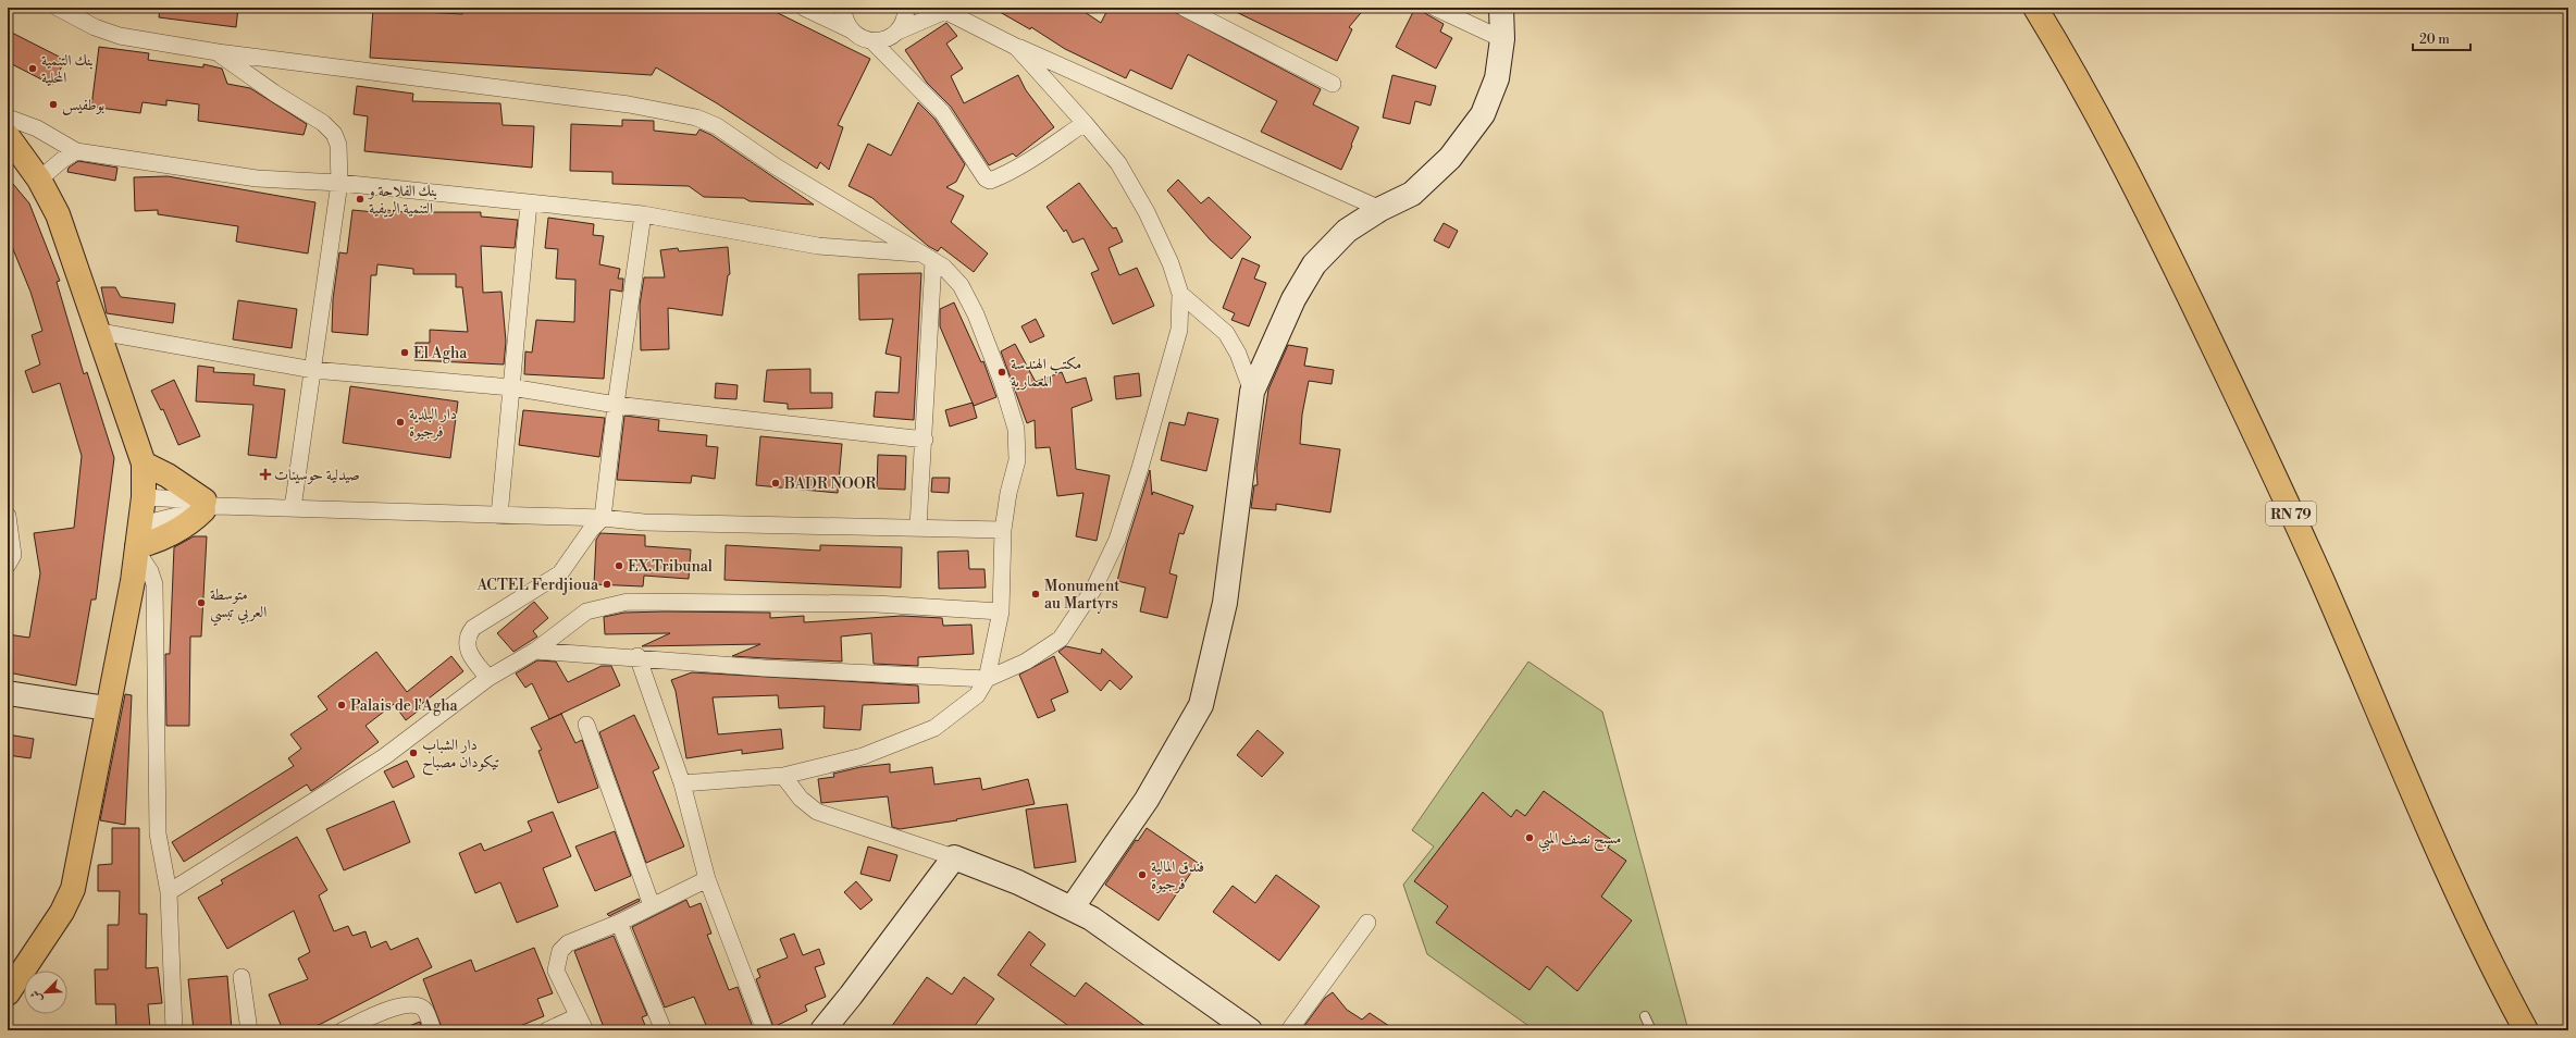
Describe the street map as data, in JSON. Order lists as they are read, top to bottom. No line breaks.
{"streets":{"main road":["RN 79"]},"places":{"other":["بنك التنمية المحلية","بوطفيس","بنك الفلاحة و التنمية الريفية","El Agha","مكتب الهندسة المعمارية","دار البلدية فرجيوة","BADR NOOR","EX.Tribunal","ACTEL Ferdjioua","Monument au Martyrs","متوسطة العربي تبسي","Palais de l'Agha","دار الشباب تيكودان مصباح","مسبح نصف المبي","فندق المالية فرجيوة"],"health":["صيدلية حوسينات"]},"scale_bar":"20 m","north":"bottom left"}
